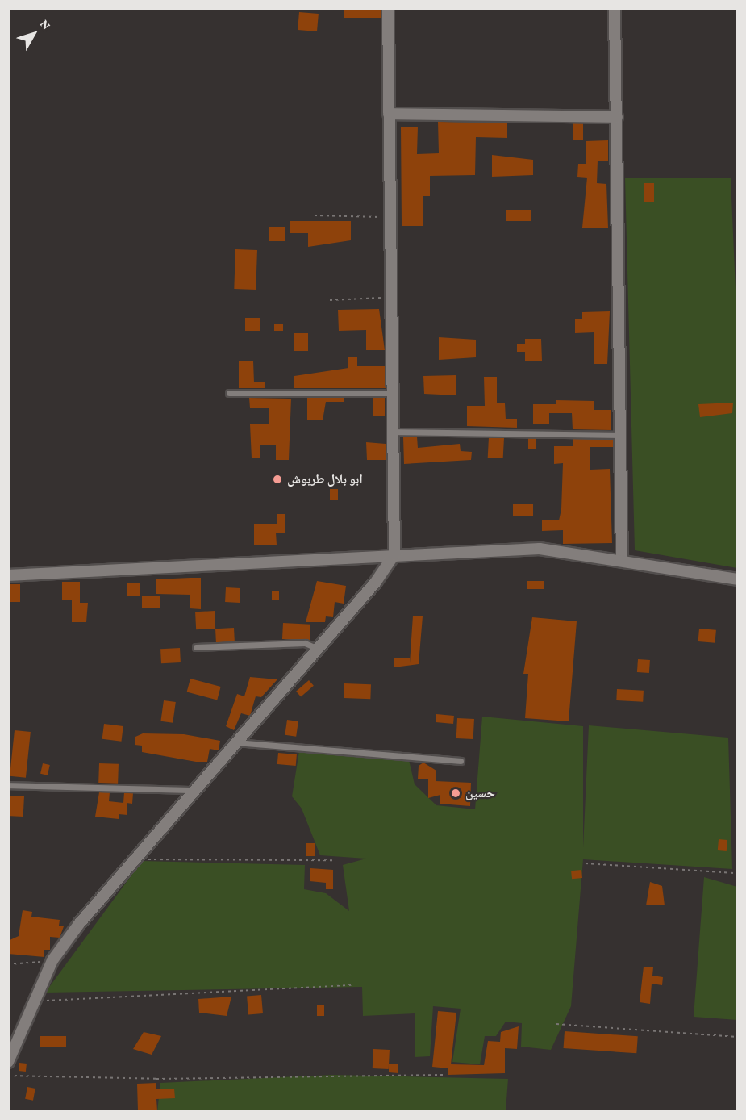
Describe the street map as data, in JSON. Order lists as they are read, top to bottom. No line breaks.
{"places":["ابو بلال طربوش","حسين"],"north":"top right"}
